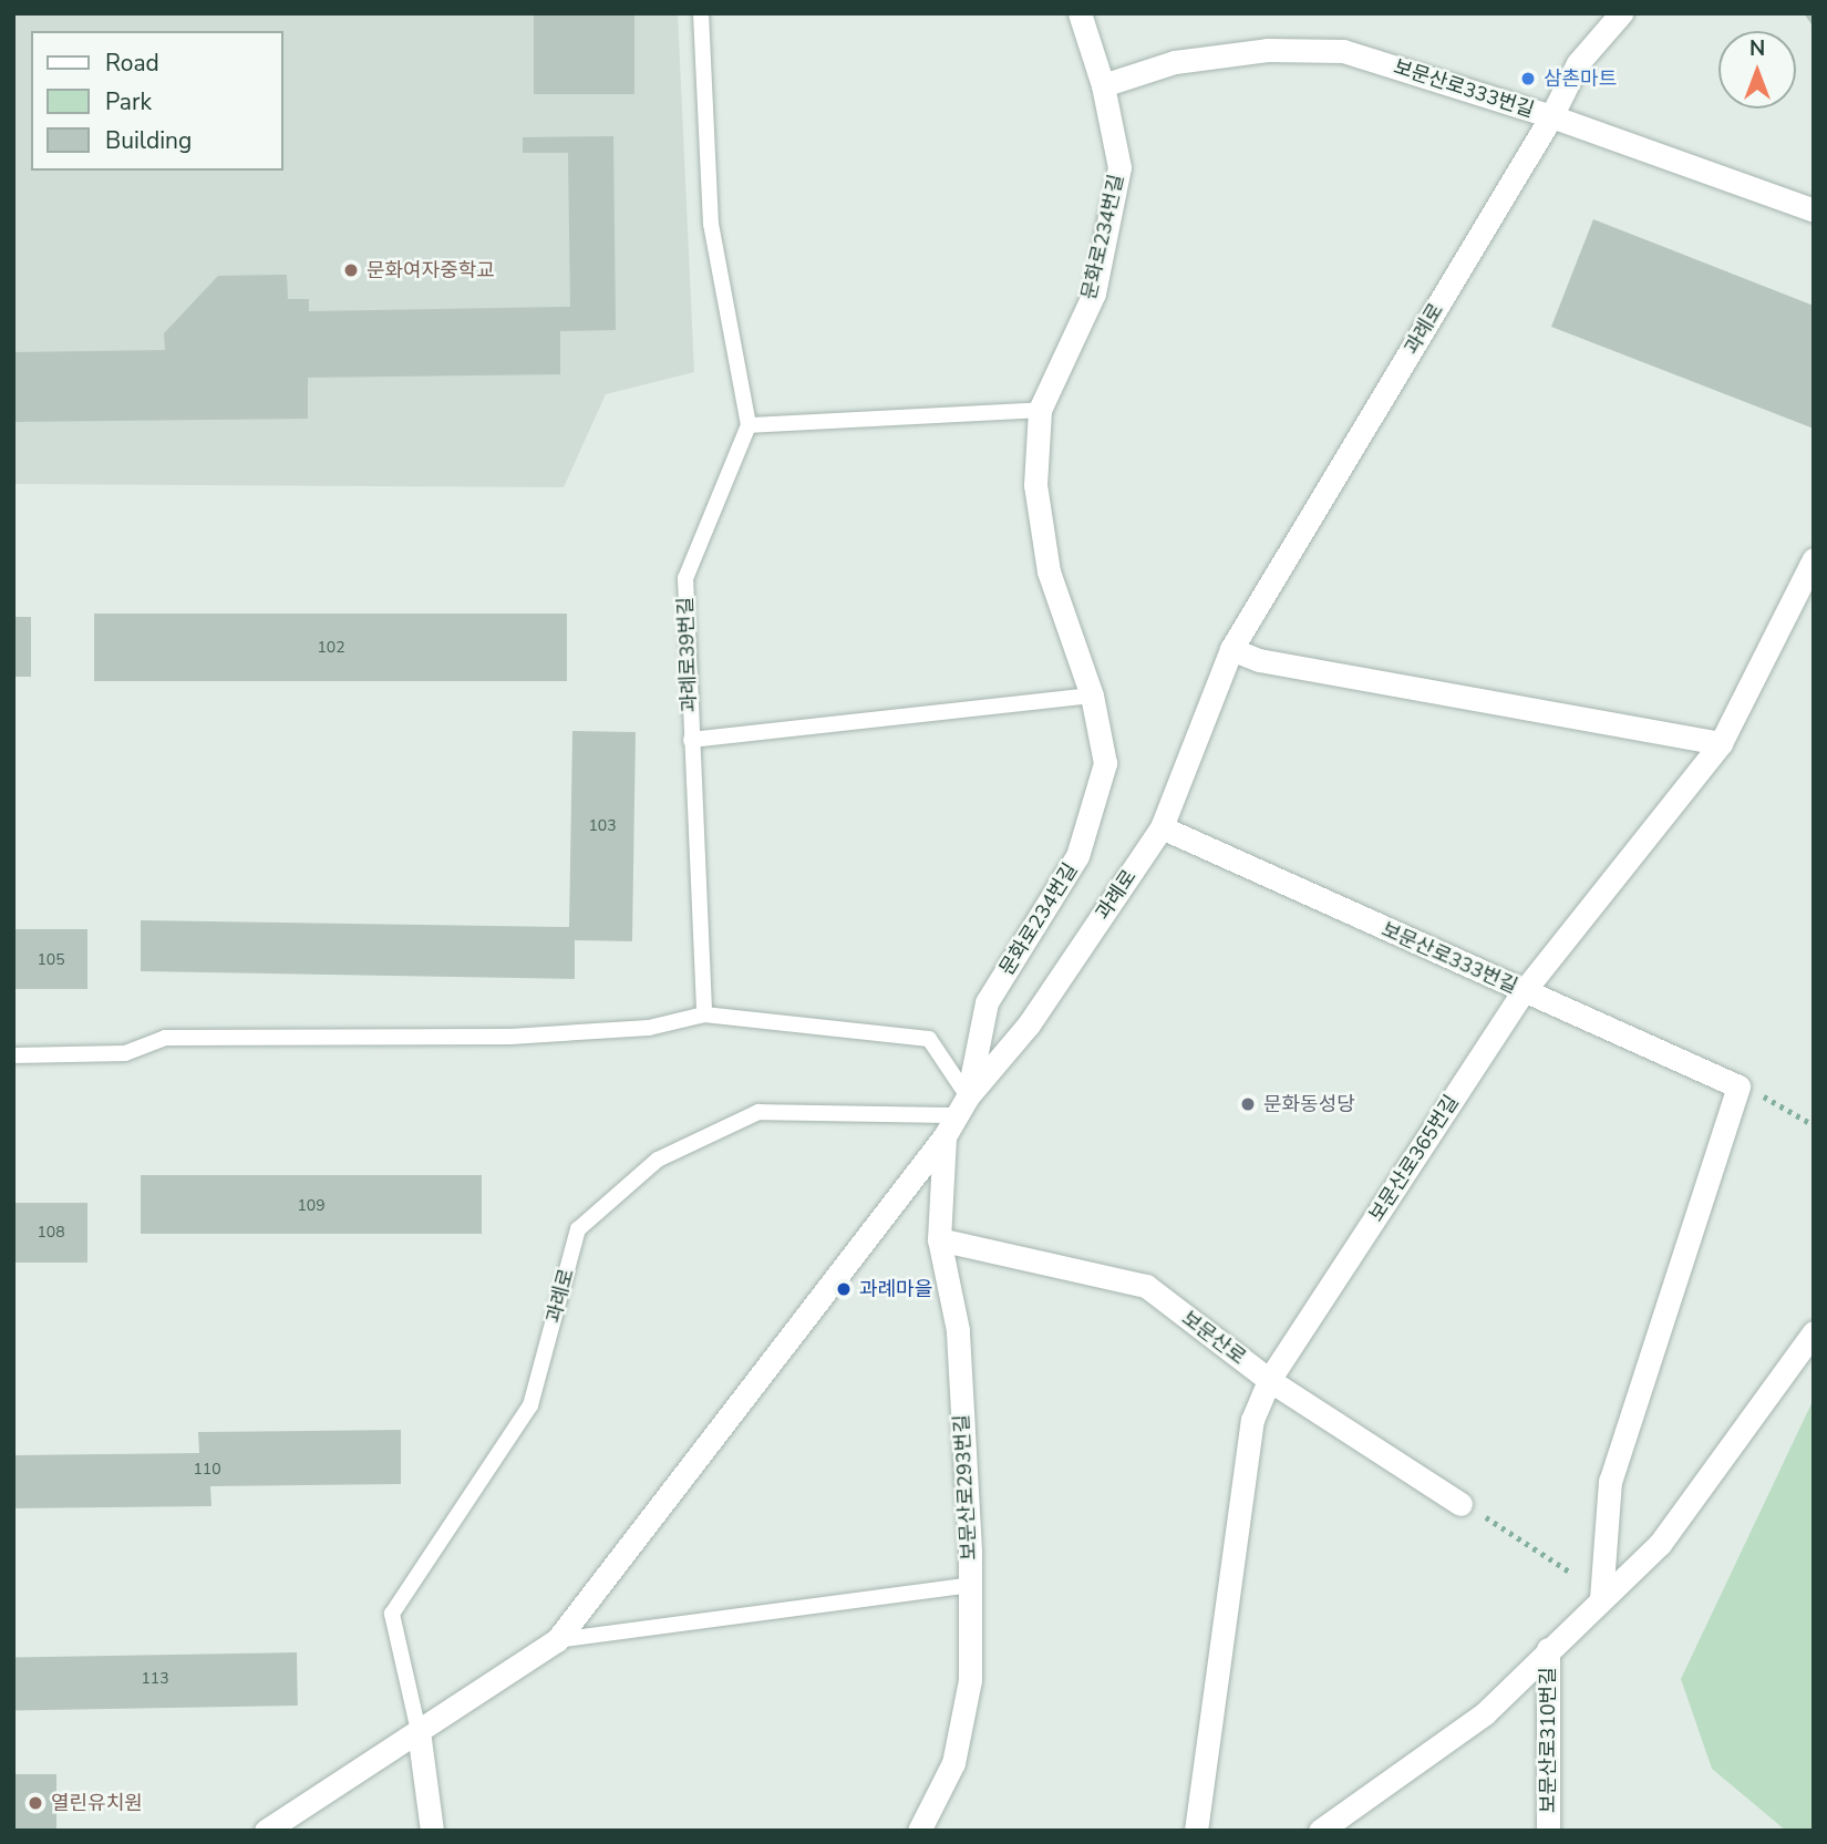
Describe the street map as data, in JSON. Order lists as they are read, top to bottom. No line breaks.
{"streets":{"street":["보문산로333번길","문화로234번길","과례로","보문산로365번길","보문산로","보문산로293번길","보문산로310번길"],"lane":["과례로39번길"]},"crossings":[["보문산로333번길","문화로234번길"],["보문산로333번길","과례로"],["보문산로333번길","보문산로365번길"],["문화로234번길","과례로"],["문화로234번길","보문산로293번길"],["과례로","보문산로293번길"],["보문산로365번길","보문산로"],["보문산로","보문산로293번길"]],"places":["삼촌마트","문화여자중학교","문화동성당","과례마을","열린유치원"],"house_numbers":["102","103","105","109","108","110","113"],"legend":["Road","Park","Building"],"north":"top"}
